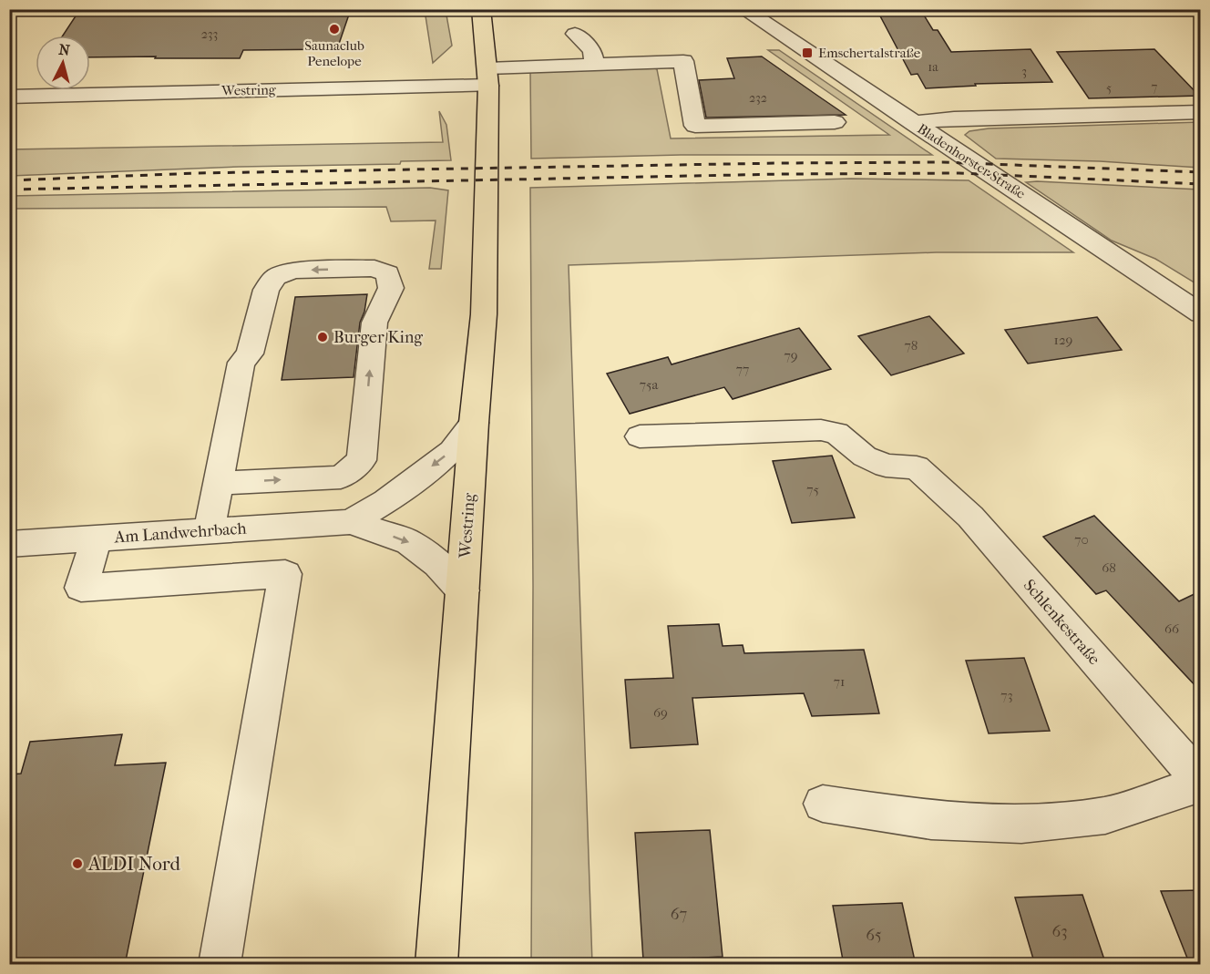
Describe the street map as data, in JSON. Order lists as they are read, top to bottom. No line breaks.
{"streets":{"main road":["Westring"],"street":["Bladenhorster Straße","Am Landwehrbach","Schlenkestraße"]},"crossings":[["Westring","Am Landwehrbach"]],"places":{"other":["Saunaclub Penelope","Burger King","ALDI Nord"],"transit":["Emschertalstraße"]},"house_numbers":["233","1a","3","7","5","232","129","78","79","77","75a","75","70","68","66","71","73","69","67","63","65"],"north":"top"}
